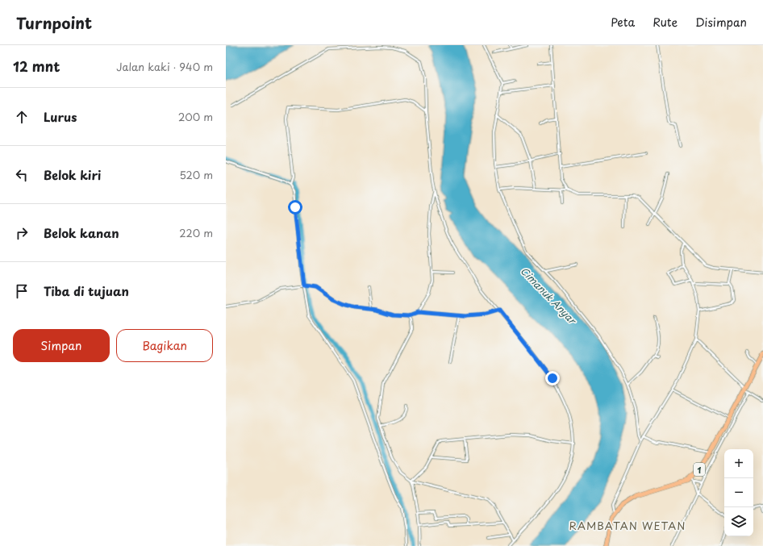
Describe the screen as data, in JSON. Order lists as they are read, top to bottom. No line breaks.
{"streets":{"highway":["1"]},"districts":["RAMBATAN WETAN"],"water":["Cimanuk Anyar"],"page":{"header":"Turnpoint","nav":["Peta","Rute","Disimpan"],"heading":["12 mnt","Jalan kaki · 940 m"],"list":[["Lurus","200 m"],["Belok kiri","520 m"],["Belok kanan","220 m"],"Tiba di tujuan"],"buttons":["Simpan","Bagikan"],"map_buttons":["+","−"]}}
